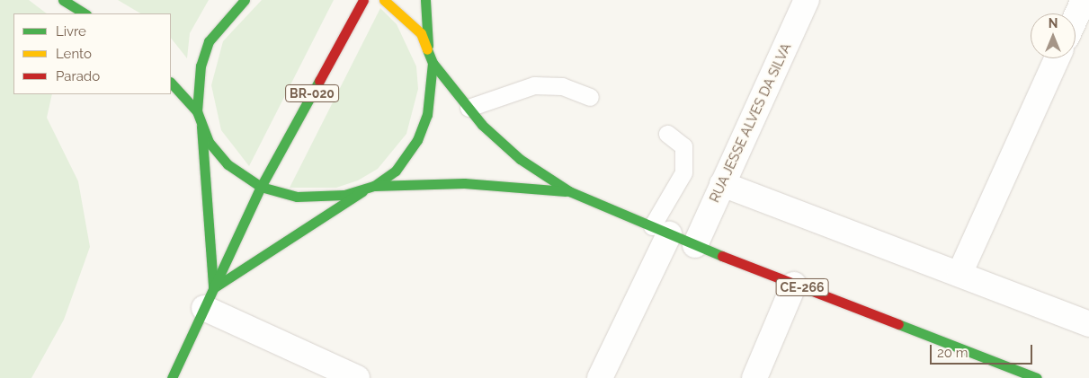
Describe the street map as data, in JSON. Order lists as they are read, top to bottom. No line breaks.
{"streets":{"main road":["BR-020","CE-266"],"street":["RUA JESSE ALVES DA SILVA"]},"crossings":[["RUA JESSE ALVES DA SILVA","CE-266"]],"legend":["Livre","Lento","Parado"],"scale_bar":"20 m","north":"top"}
